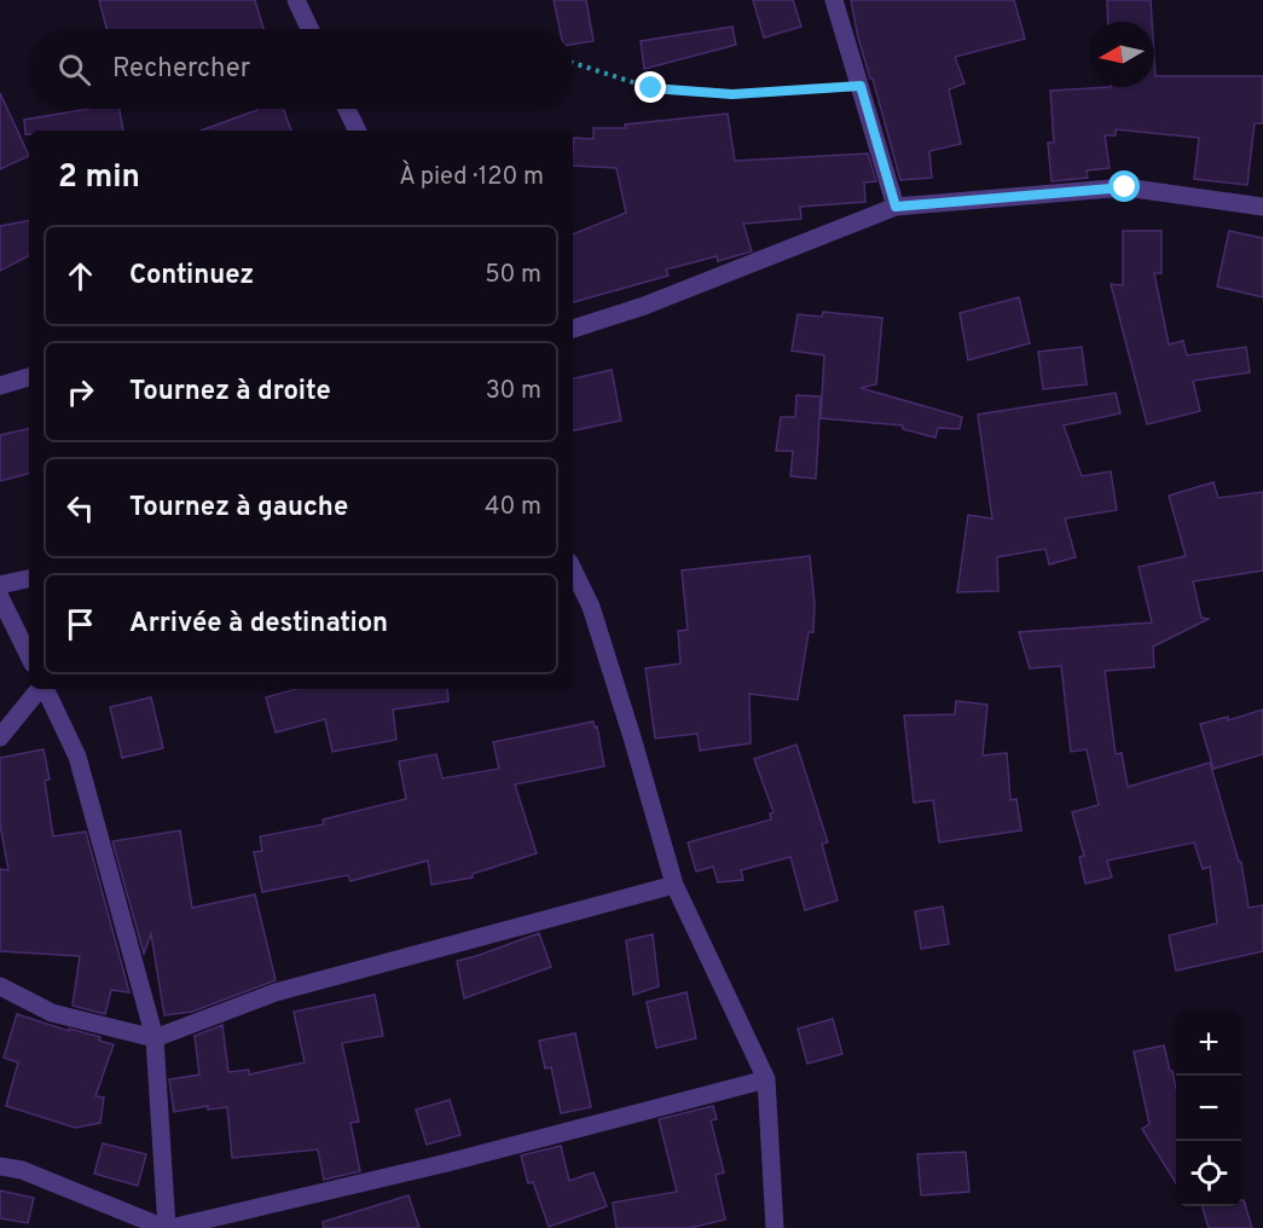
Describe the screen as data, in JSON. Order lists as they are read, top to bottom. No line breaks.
{"north":"left","page":{"search":"Rechercher","heading":["2 min","À pied · 120 m"],"list":[["Continuez","50 m"],["Tournez à droite","30 m"],["Tournez à gauche","40 m"],"Arrivée à destination"],"map_buttons":["+","−"]}}
